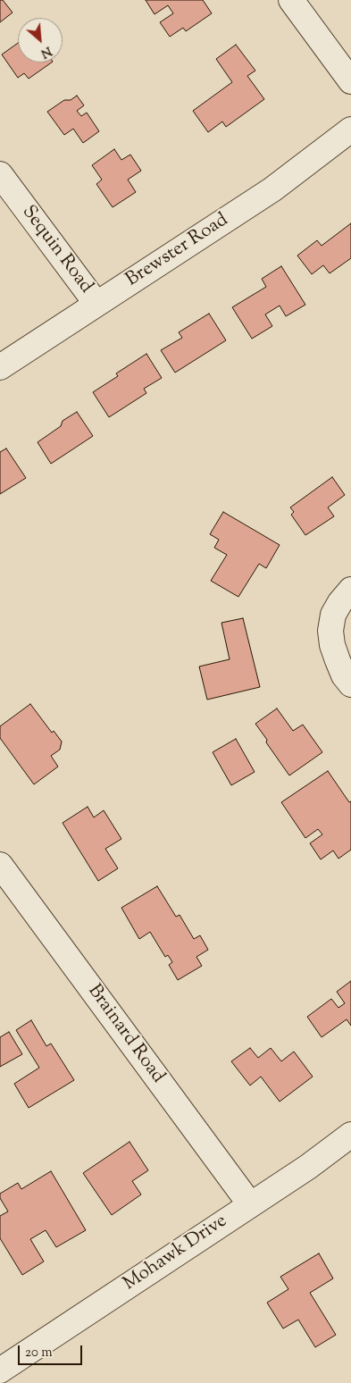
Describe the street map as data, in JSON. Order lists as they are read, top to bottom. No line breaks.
{"streets":{"street":["Sequin Road","Brewster Road","Brainard Road","Mohawk Drive"]},"crossings":[["Sequin Road","Brewster Road"],["Brainard Road","Mohawk Drive"]],"scale_bar":"20 m","north":"bottom right"}
